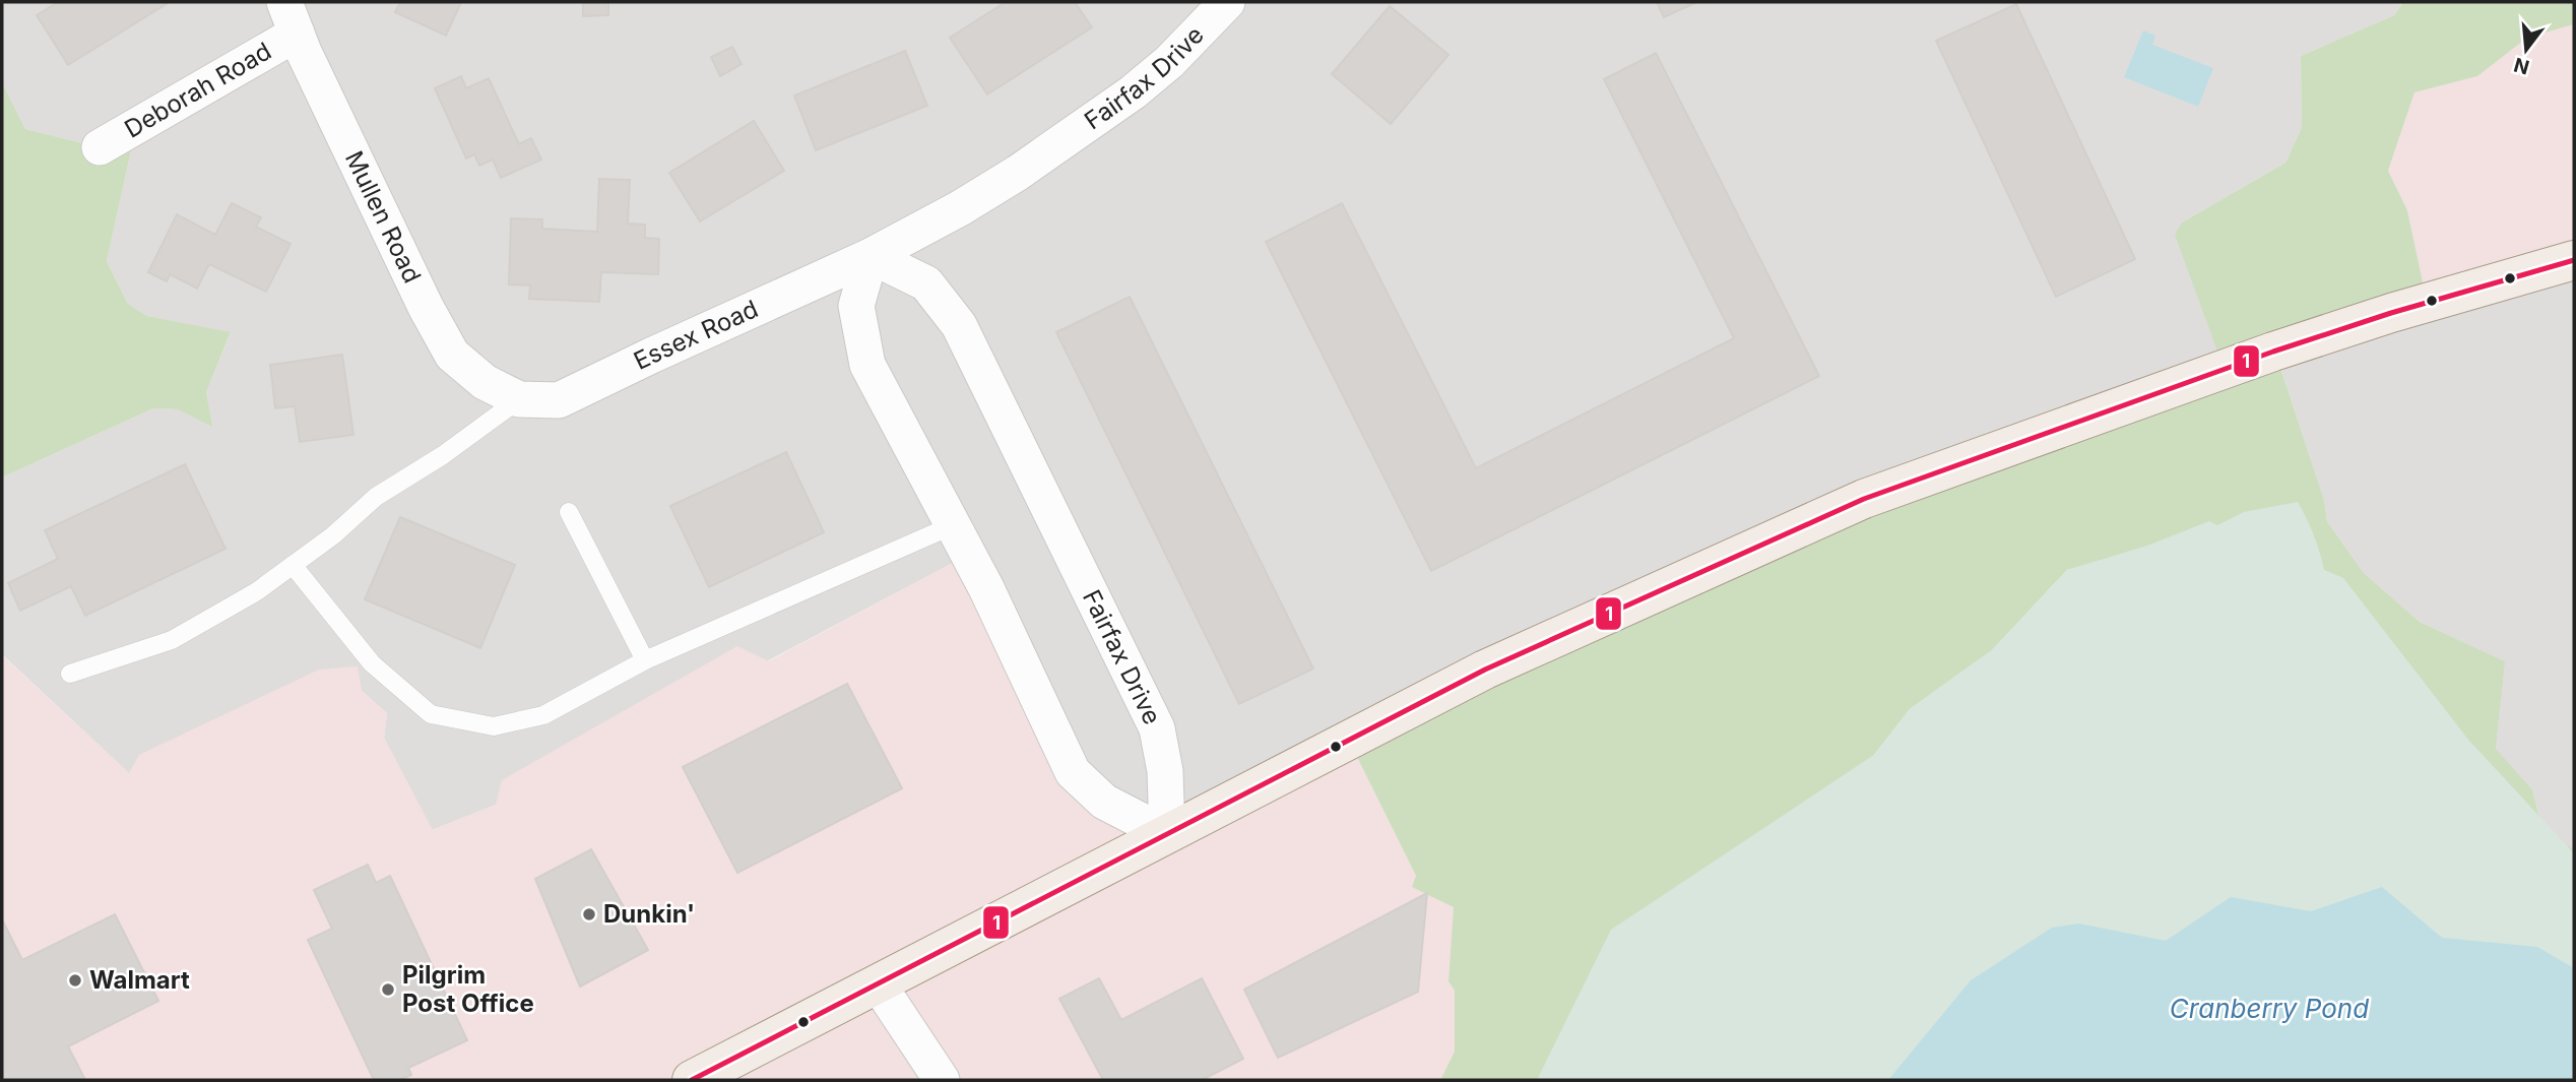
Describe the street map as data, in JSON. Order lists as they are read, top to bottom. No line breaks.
{"streets":{"street":["Fairfax Drive","Deborah Road","Mullen Road","Essex Road"]},"crossings":[["Fairfax Drive","Essex Road"],["Deborah Road","Mullen Road"],["Mullen Road","Essex Road"]],"water":["Cranberry Pond"],"places":["Dunkin'","Walmart","Pilgrim Post Office"],"lines":["transit line 1"],"north":"bottom"}
